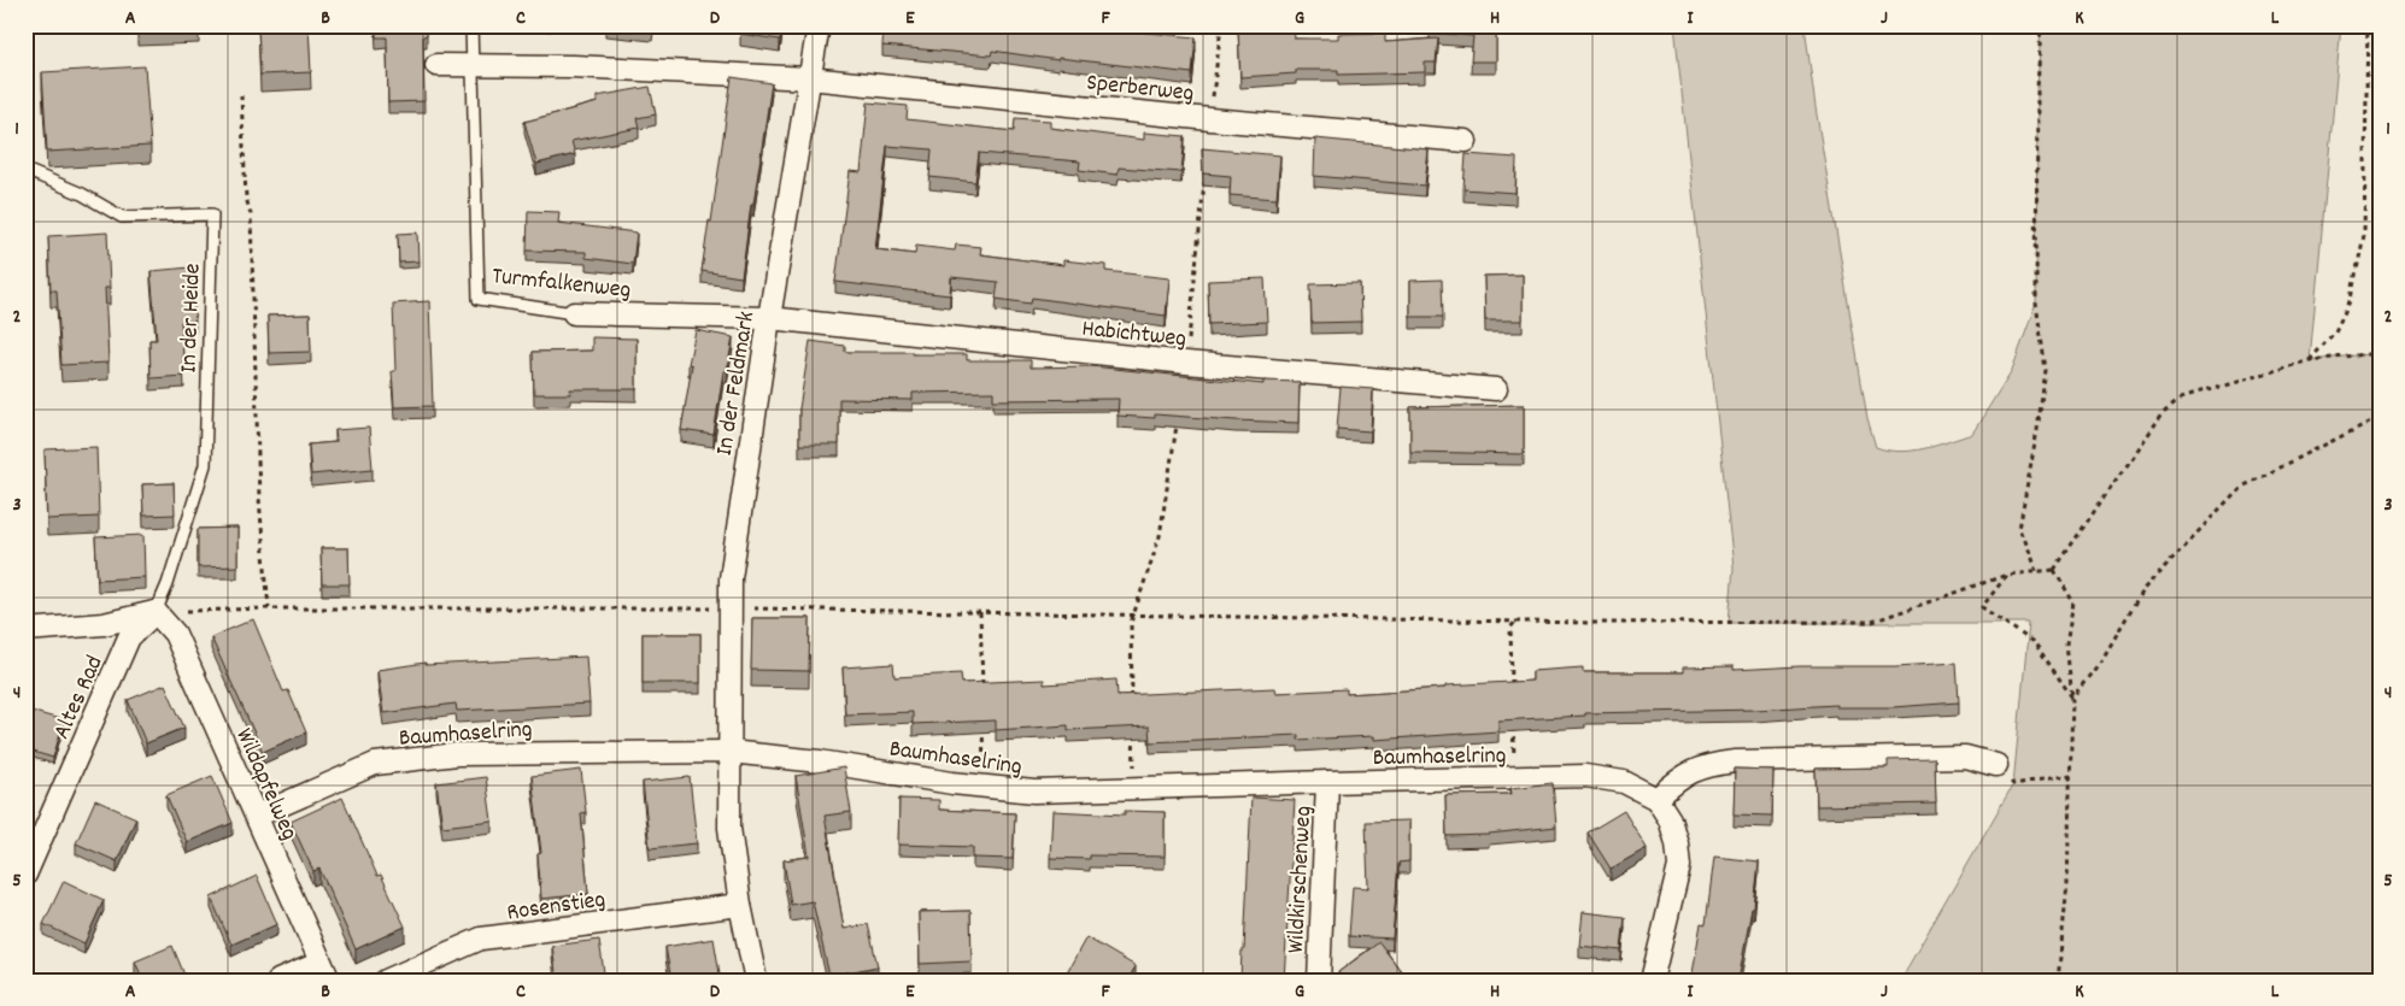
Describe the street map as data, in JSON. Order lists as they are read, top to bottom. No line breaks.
{"streets":{"street":["Sperberweg","Turmfalkenweg","Habichtweg","In der Feldmark","Altes Rad","Baumhaselring","Wildapfelweg","Wildkirschenweg","Rosenstieg"],"lane":["In der Heide"]},"crossings":[["Sperberweg","Turmfalkenweg"],["Sperberweg","In der Feldmark"],["Turmfalkenweg","Habichtweg"],["Turmfalkenweg","In der Feldmark"],["In der Heide","Altes Rad"],["In der Heide","Wildapfelweg"],["Habichtweg","In der Feldmark"],["In der Feldmark","Baumhaselring"],["In der Feldmark","Rosenstieg"],["Altes Rad","Wildapfelweg"],["Baumhaselring","Wildapfelweg"],["Baumhaselring","Wildkirschenweg"]],"grid":{"columns":["A","B","C","D","E","F","G","H","I","J","K","L"],"rows":["1","2","3","4","5"]}}
